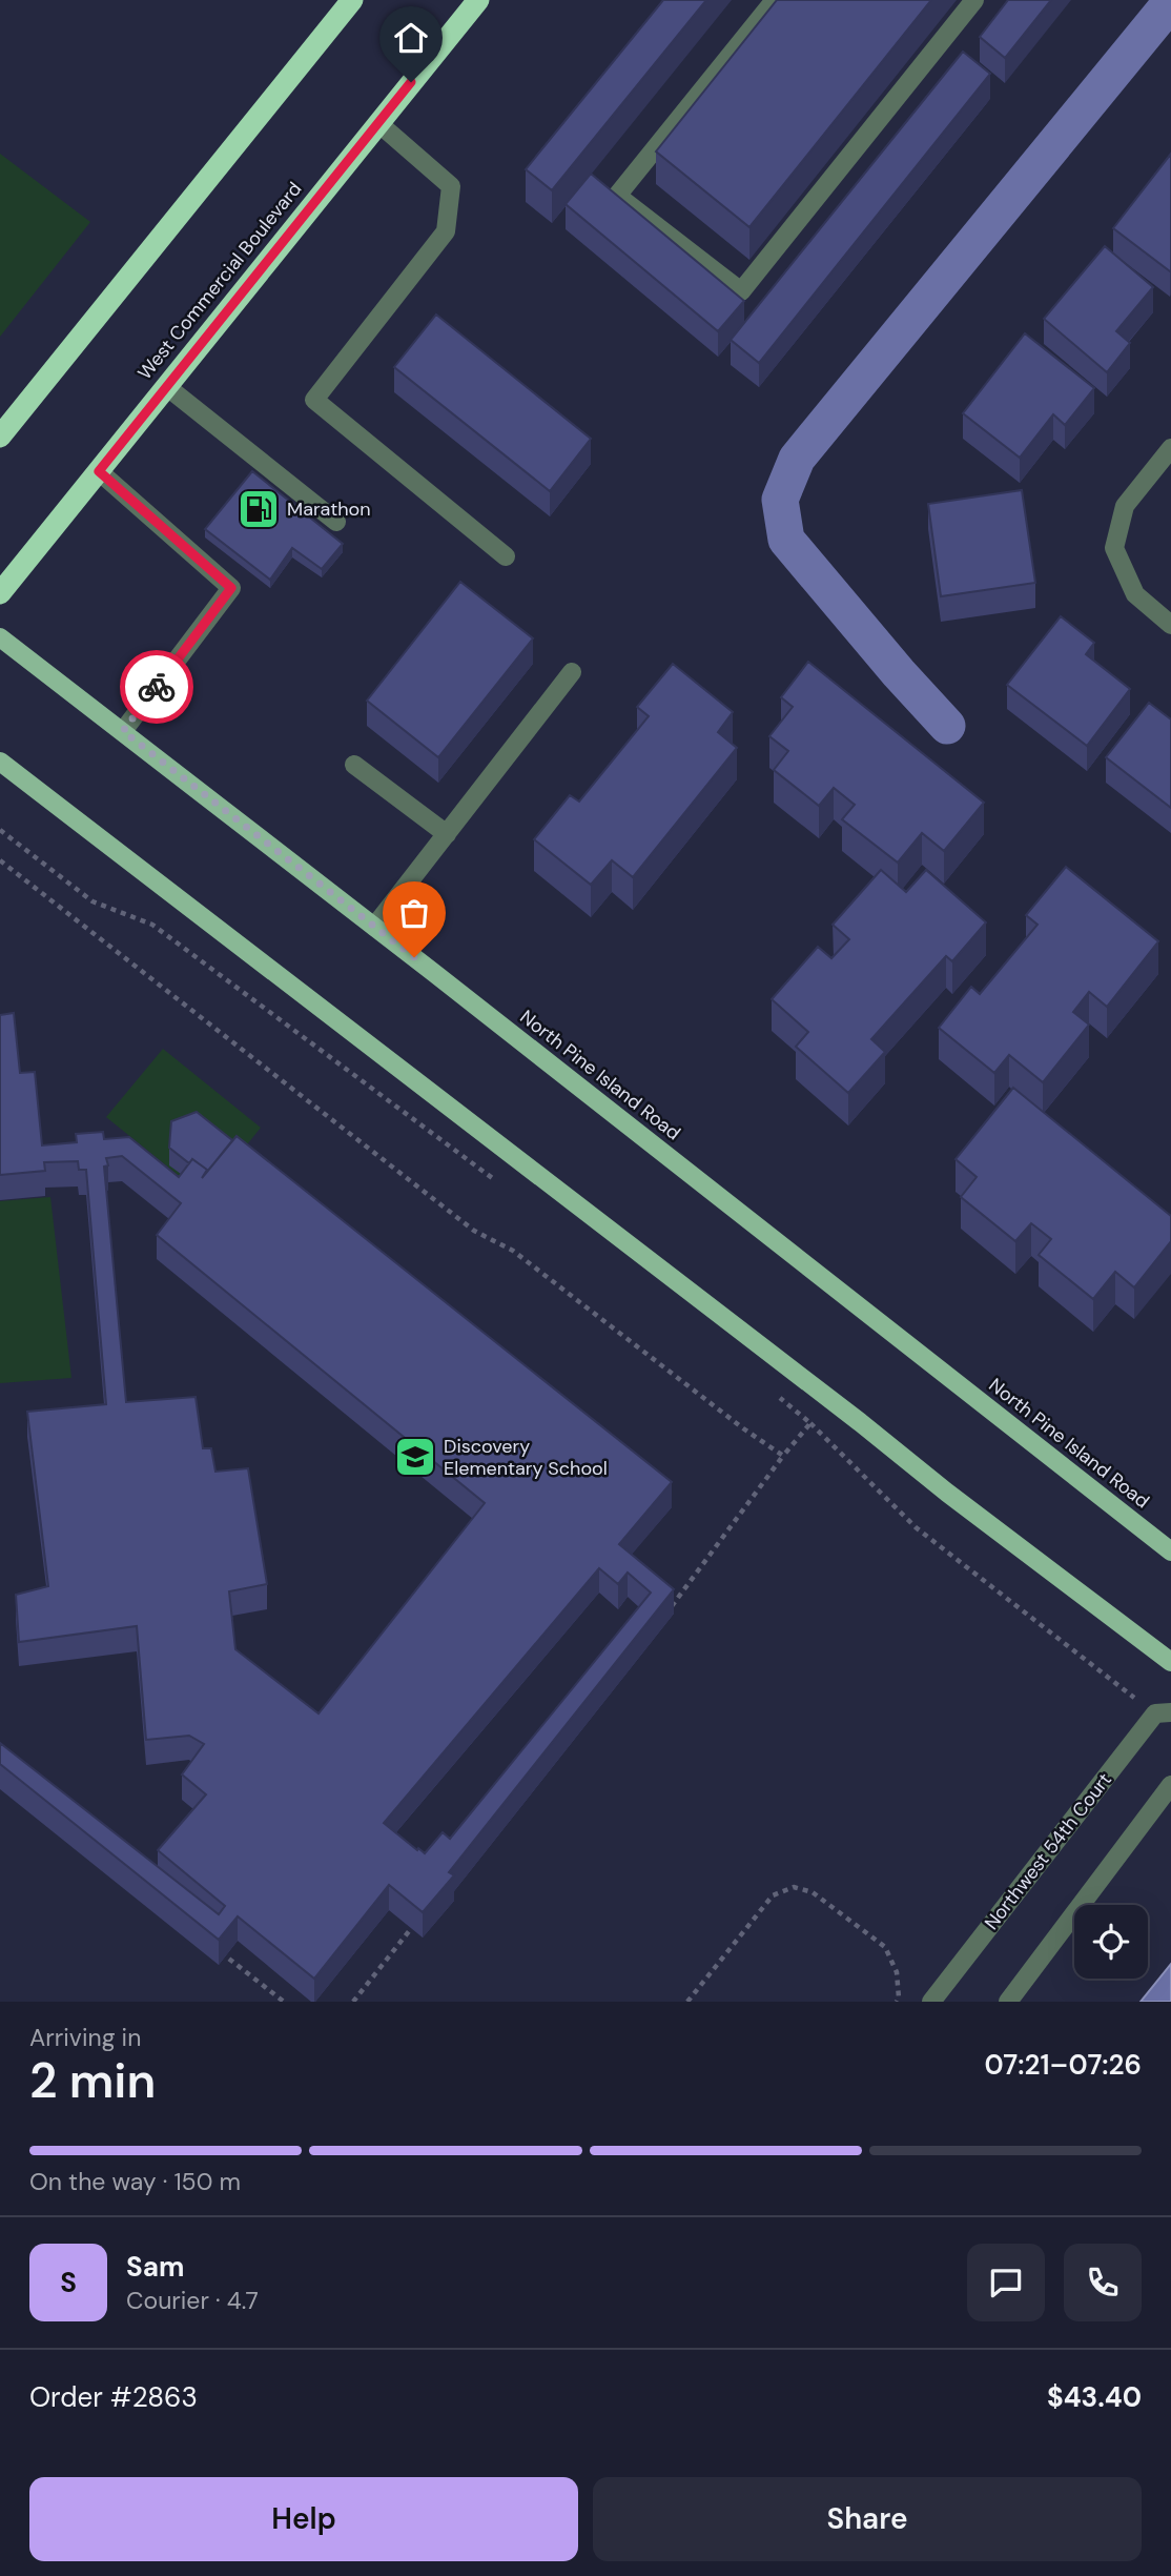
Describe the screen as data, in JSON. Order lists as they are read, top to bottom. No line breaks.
{"streets":{"highway":["West Commercial Boulevard"],"main road":["North Pine Island Road"],"street":["Northwest 54th Court"]},"places":{"fuel station":["Marathon"],"school or university":["Discovery Elementary School"]},"page":{"heading":["2 min","Arriving in","07:21–07:26"],"panel":["Sam","Courier · 4.7","Order #2863","$43.40"],"bar":"On the way · 150 m","round":"S","buttons":["Help","Share"]}}
